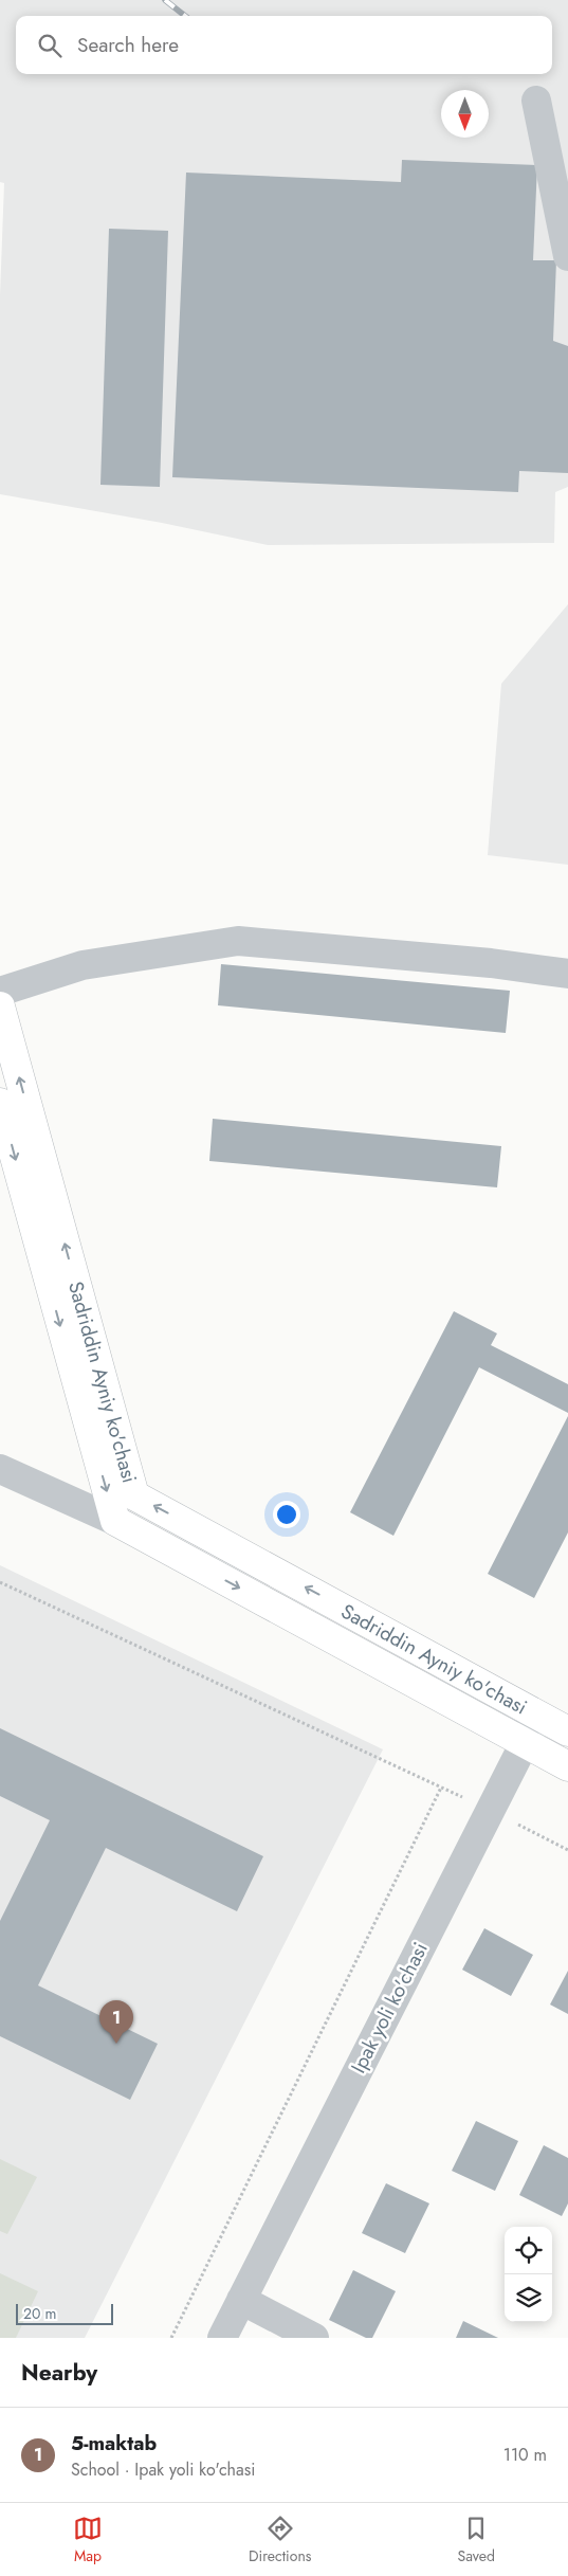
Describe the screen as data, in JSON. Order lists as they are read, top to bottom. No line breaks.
{"streets":{"main road":["Sadriddin Ayniy ko'chasi"],"street":["Ipak yoli ko'chasi"]},"crossings":[["Sadriddin Ayniy ko'chasi","Ipak yoli ko'chasi"]],"scale_bar":"20 m","north":"bottom","page":{"search":"Search here","pins":"1","scale":"20 m","heading":"Nearby","list":[{"mark":"1","name":"5-maktab","note":"School · Ipak yoli ko'chasi","value":"110 m"}],"nav":["Map","Directions","Saved"]}}
